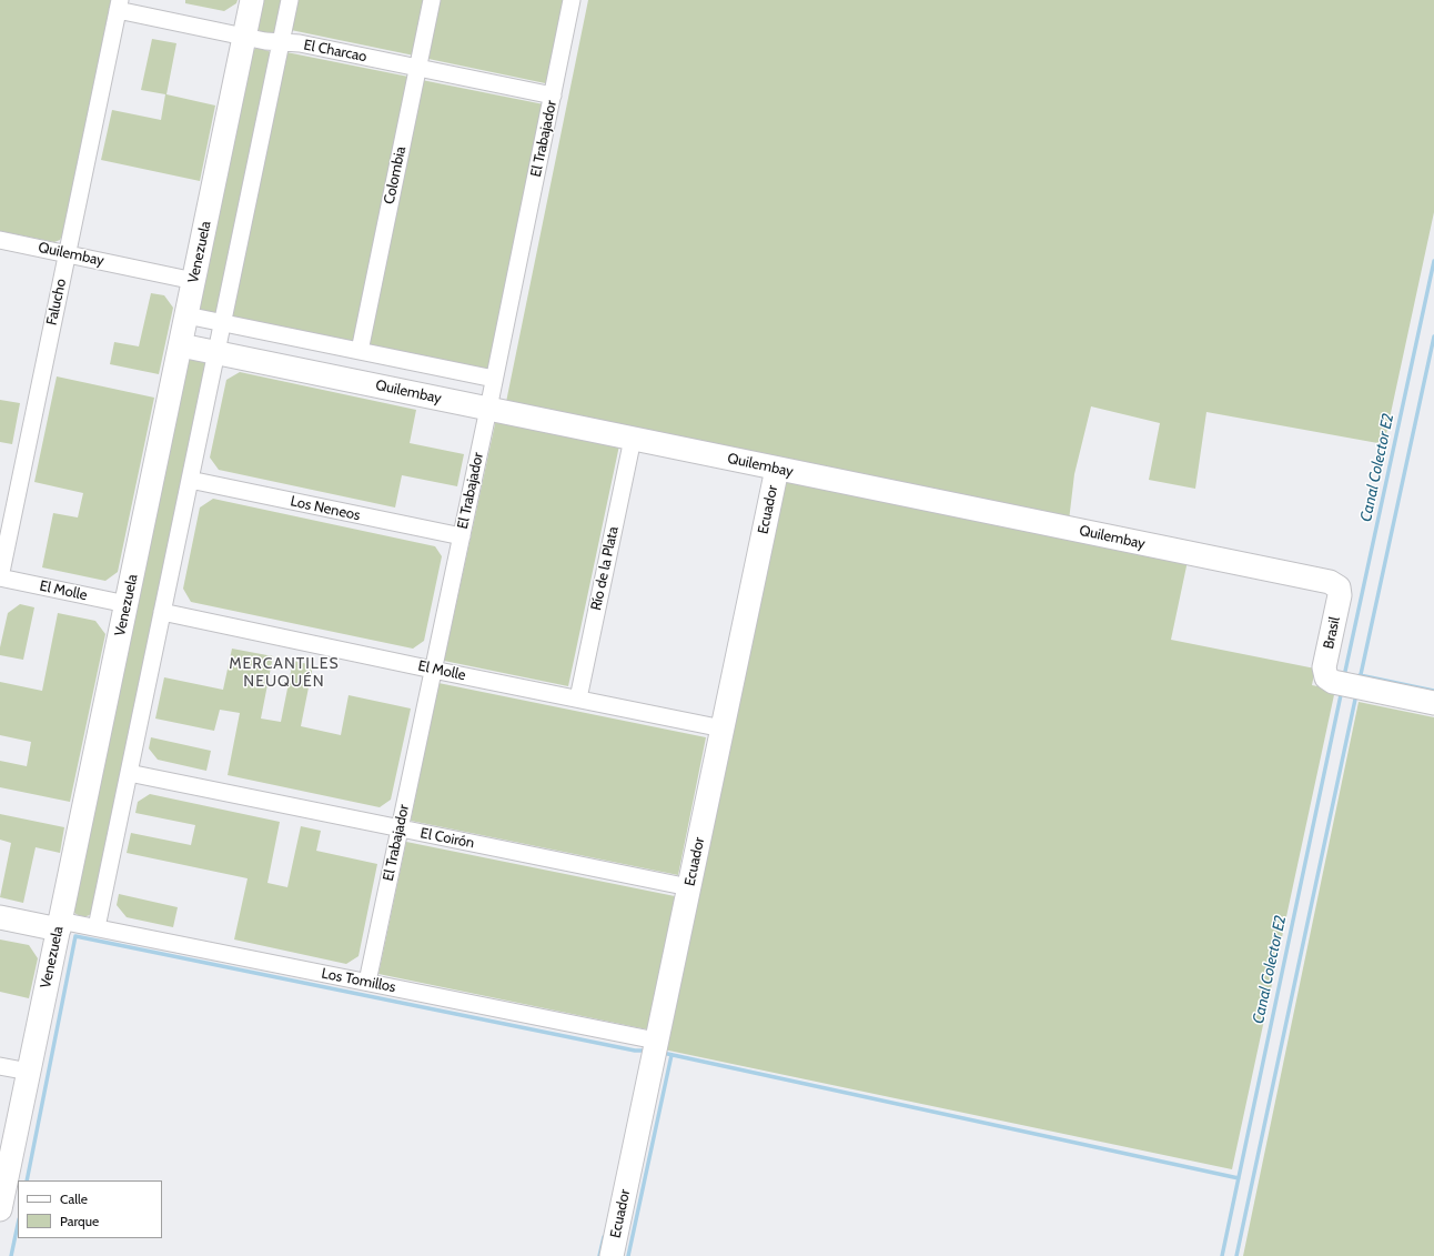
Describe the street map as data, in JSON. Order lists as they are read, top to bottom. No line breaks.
{"streets":{"street":["El Charcao","El Trabajador","Colombia","Venezuela","Quilembay","Falucho","Los Neneos","Ecuador","Río de la Plata","El Molle","Brasil","El Coirón","Los Tomillos"]},"crossings":[["El Charcao","El Trabajador"],["El Charcao","Colombia"],["El Charcao","Venezuela"],["El Charcao","Falucho"],["El Trabajador","Quilembay"],["El Trabajador","Los Neneos"],["El Trabajador","El Molle"],["El Trabajador","El Coirón"],["El Trabajador","Los Tomillos"],["Colombia","Quilembay"],["Venezuela","Quilembay"],["Venezuela","El Molle"],["Venezuela","Los Tomillos"],["Quilembay","Falucho"],["Quilembay","Ecuador"],["Quilembay","Río de la Plata"],["Quilembay","Brasil"],["Falucho","El Molle"],["Ecuador","El Molle"],["Ecuador","El Coirón"],["Ecuador","Los Tomillos"],["Río de la Plata","El Molle"]],"districts":["MERCANTILES NEUQUÉN"],"water":["Canal Colector E2"],"legend":["Calle","Parque"]}
